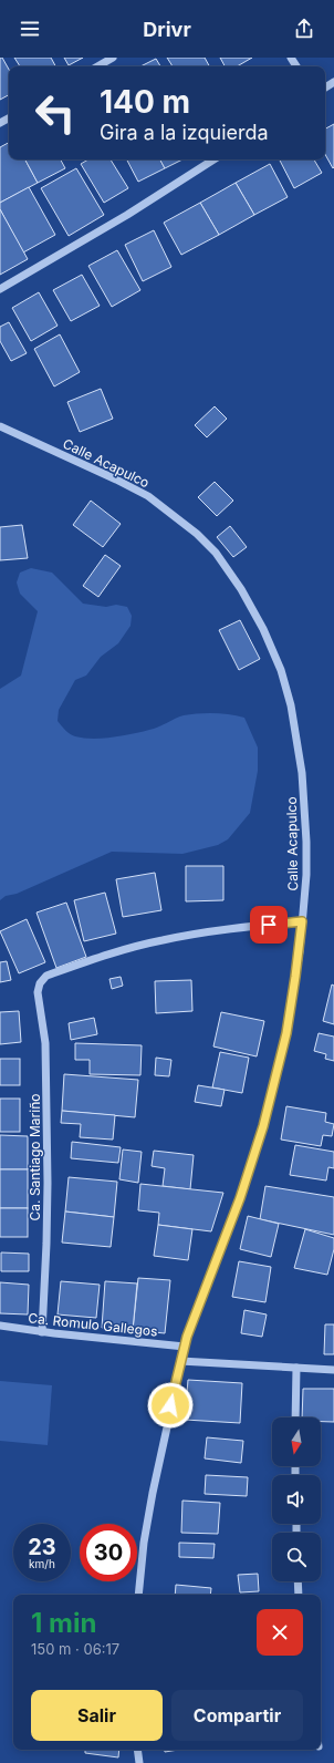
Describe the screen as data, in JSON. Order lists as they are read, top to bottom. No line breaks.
{"streets":{"street":["Calle Acapulco","Ca. Santiago Mariño","Ca. Romulo Gallegos"]},"crossings":[["Calle Acapulco","Ca. Santiago Mariño"],["Calle Acapulco","Ca. Romulo Gallegos"],["Ca. Santiago Mariño","Ca. Romulo Gallegos"]],"north":"bottom","page":{"header":"Drivr","turn":["140 m","Gira a la izquierda"],"speed":"23 km/h","limit":"30","heading":["1 min","150 m · 06:17"],"buttons":["Salir","Compartir"]}}
